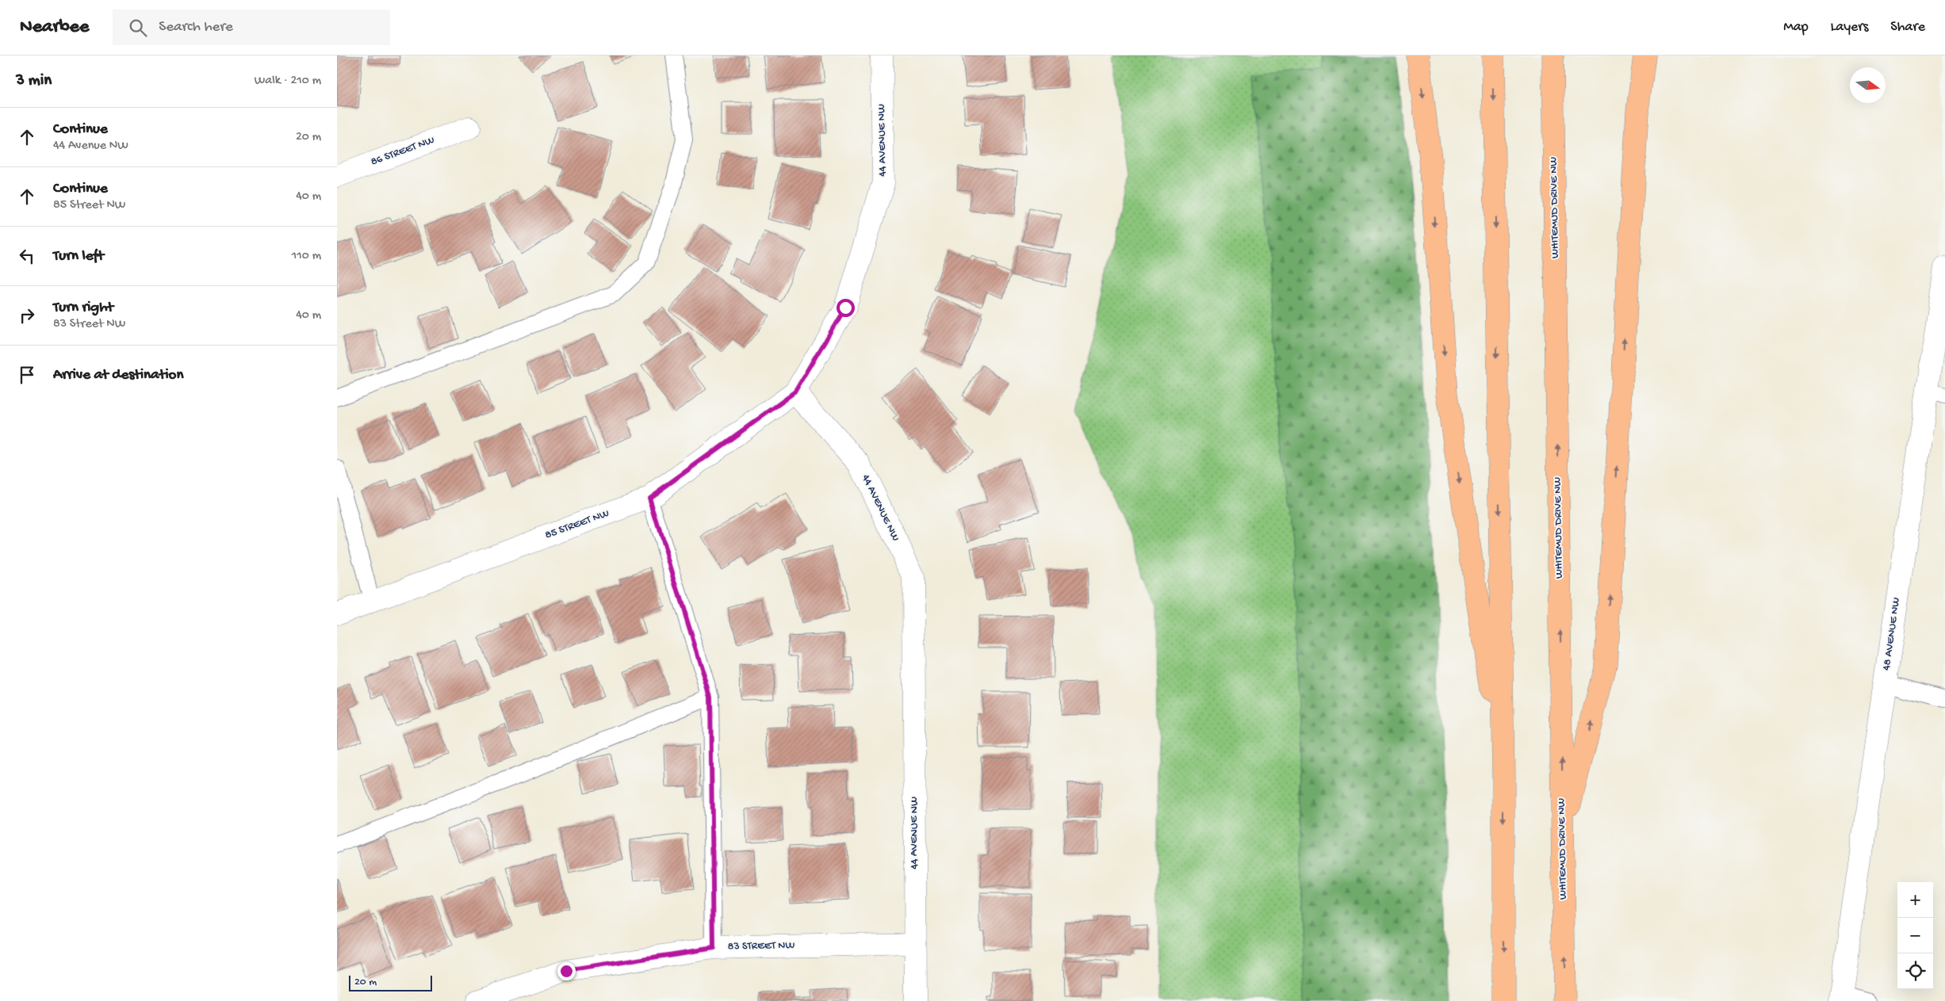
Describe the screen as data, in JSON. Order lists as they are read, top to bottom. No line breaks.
{"streets":{"highway":["WHITEMUD DRIVE NW"],"street":["44 AVENUE NW","86 STREET NW","85 STREET NW","48 AVENUE NW","83 STREET NW"]},"crossings":[["44 AVENUE NW","85 STREET NW"],["44 AVENUE NW","83 STREET NW"]],"scale_bar":"20 m","north":"right","page":{"header":"Nearbee","search":"Search here","nav":["Map","Layers","Share"],"heading":["3 min","Walk · 210 m"],"list":[["Continue","44 Avenue NW","20 m"],["Continue","85 Street NW","40 m"],["Turn left","110 m"],["Turn right","83 Street NW","40 m"],"Arrive at destination"],"map_buttons":["+","−"],"scale":"20 m"}}
